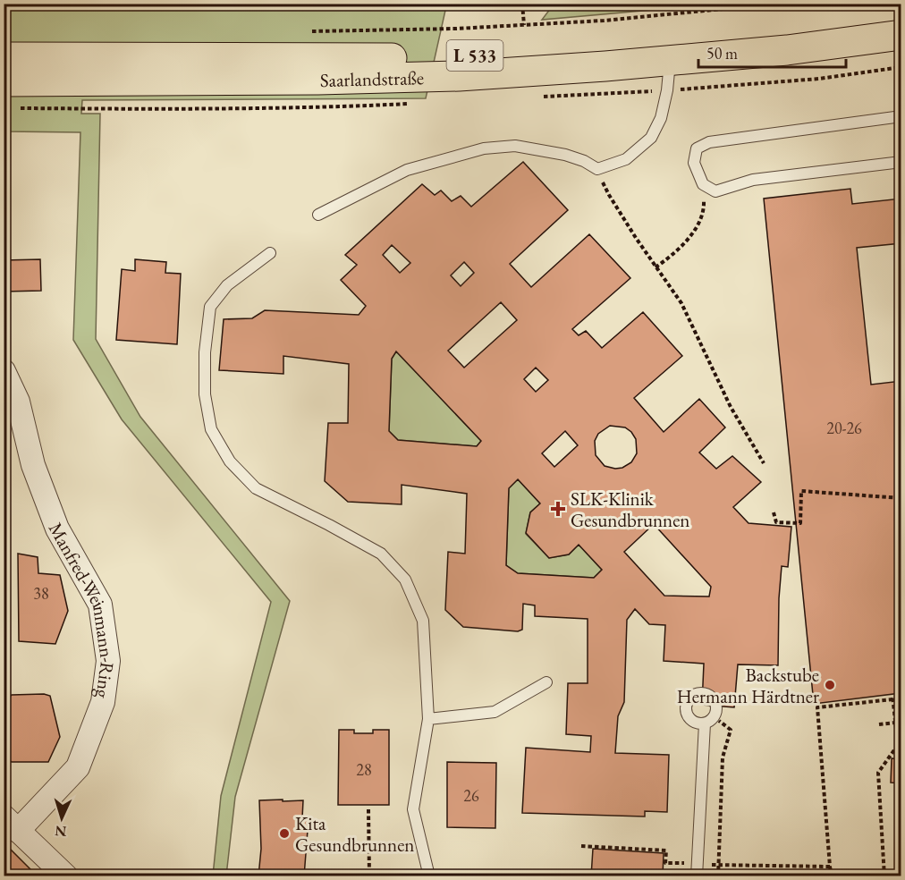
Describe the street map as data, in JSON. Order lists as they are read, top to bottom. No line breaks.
{"streets":{"main road":["L 533","Saarlandstraße"],"street":["Manfred-Weinmann-Ring"]},"places":{"health":["SLK-Klinik Gesundbrunnen"],"other":["Backstube Hermann Härdtner","Kita Gesundbrunnen"]},"house_numbers":["20-26","38","28","26"],"scale_bar":"50 m","north":"bottom"}
